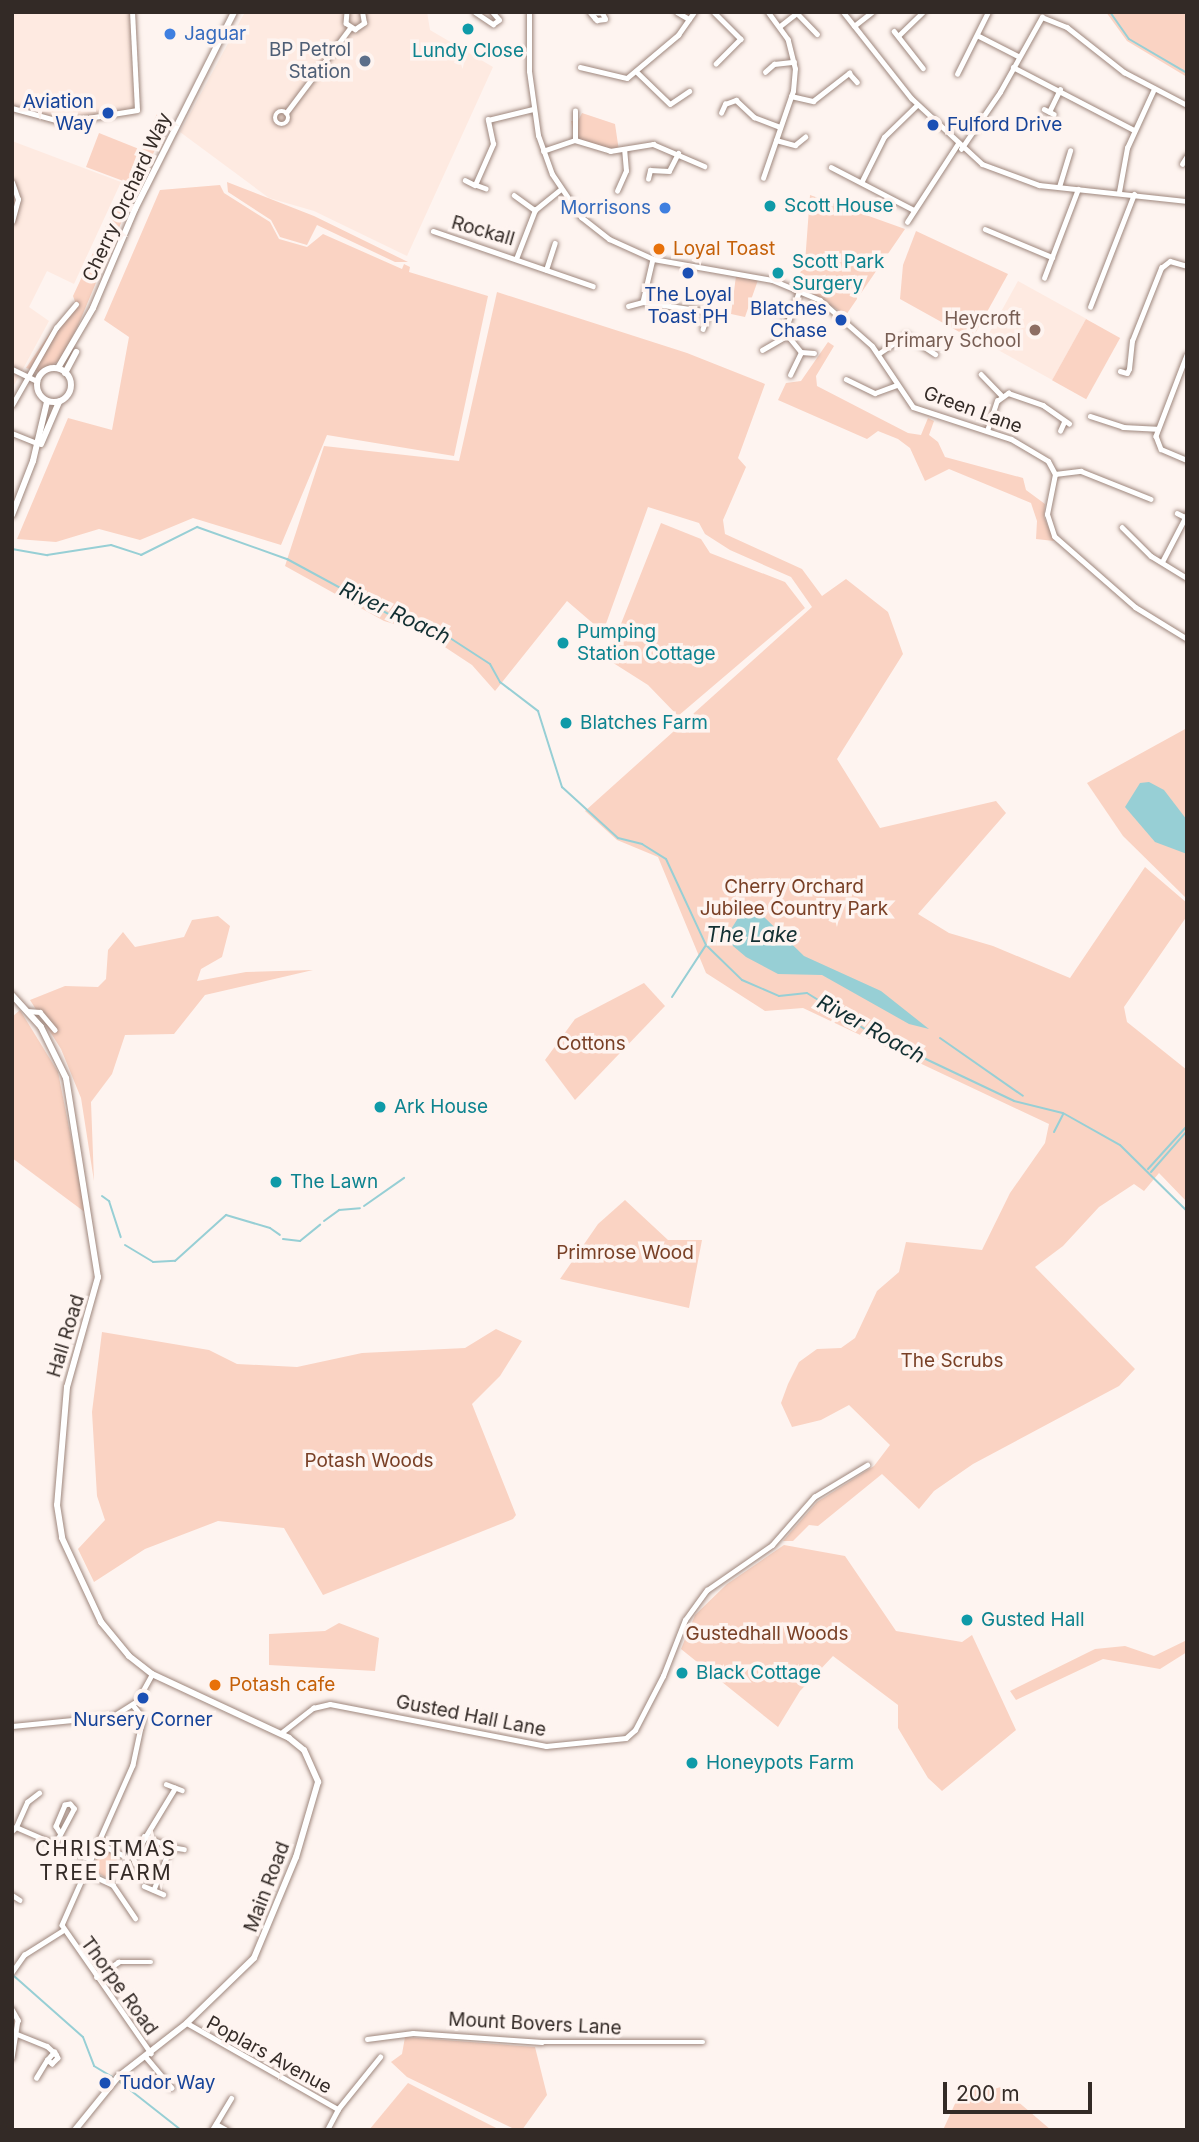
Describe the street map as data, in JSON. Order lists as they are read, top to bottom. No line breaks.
{"streets":{"main road":["Cherry Orchard Way","Hall Road","Main Road"],"street":["Rockall","Green Lane","Gusted Hall Lane","Thorpe Road","Mount Bovers Lane","Poplars Avenue"]},"crossings":[["Rockall","Green Lane"],["Hall Road","Main Road"],["Gusted Hall Lane","Main Road"],["Main Road","Thorpe Road"],["Main Road","Poplars Avenue"]],"districts":["CHRISTMAS TREE FARM"],"water":["River Roach","The Lake"],"parks":["Cherry Orchard Jubilee Country Park","Cottons","Primrose Wood","The Scrubs","Potash Woods","Gustedhall Woods"],"places":["Lundy Close","Jaguar","BP Petrol Station","Aviation Way","Fulford Drive","Scott House","Morrisons","Loyal Toast","The Loyal Toast PH","Scott Park Surgery","Blatches Chase","Heycroft Primary School","Pumping Station Cottage","Blatches Farm","Ark House","The Lawn","Gusted Hall","Black Cottage","Potash cafe","Nursery Corner","Honeypots Farm","Tudor Way"],"scale_bar":"200 m"}
